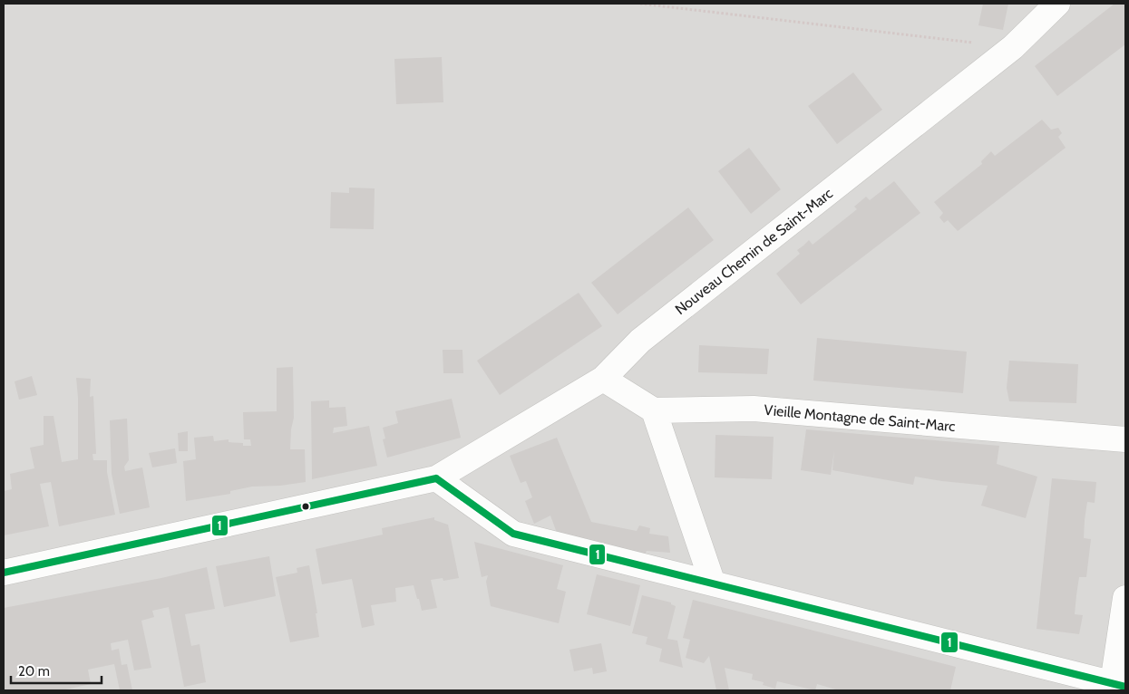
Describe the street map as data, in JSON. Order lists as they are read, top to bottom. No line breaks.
{"streets":{"street":["Nouveau Chemin de Saint-Marc","Vieille Montagne de Saint-Marc"]},"lines":["transit line 1"],"scale_bar":"20 m"}
